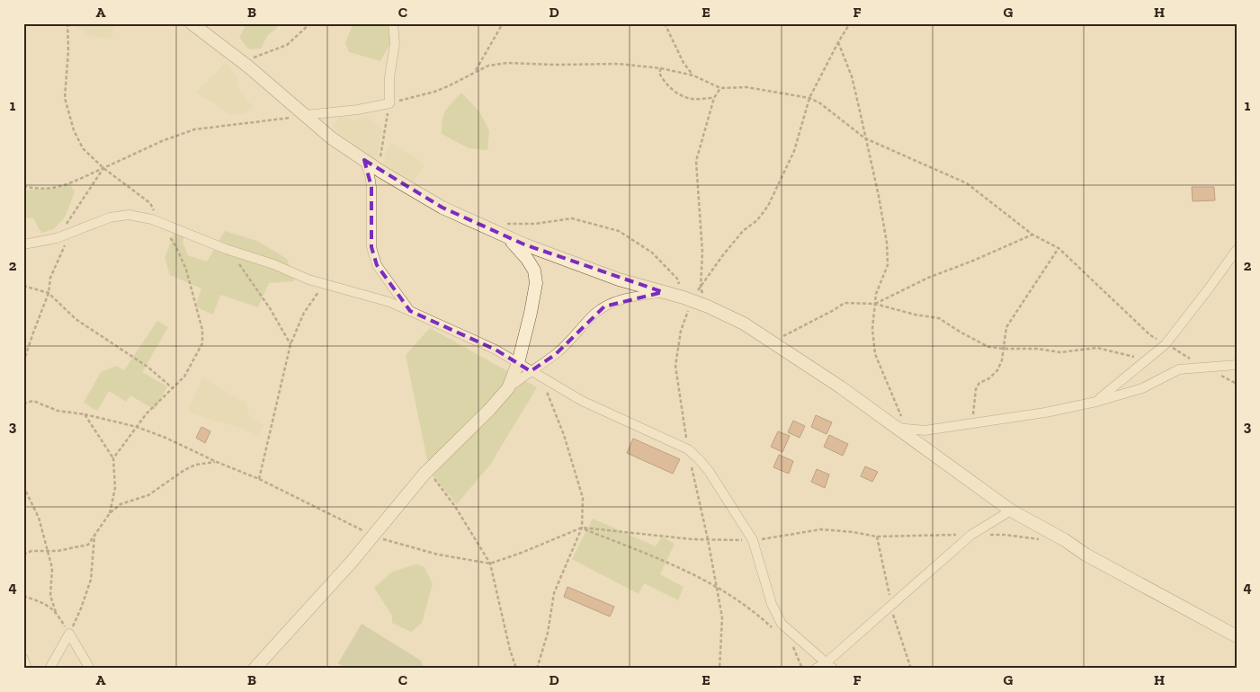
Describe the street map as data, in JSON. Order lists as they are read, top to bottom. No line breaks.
{"grid":{"columns":["A","B","C","D","E","F","G","H"],"rows":["1","2","3","4"]}}
